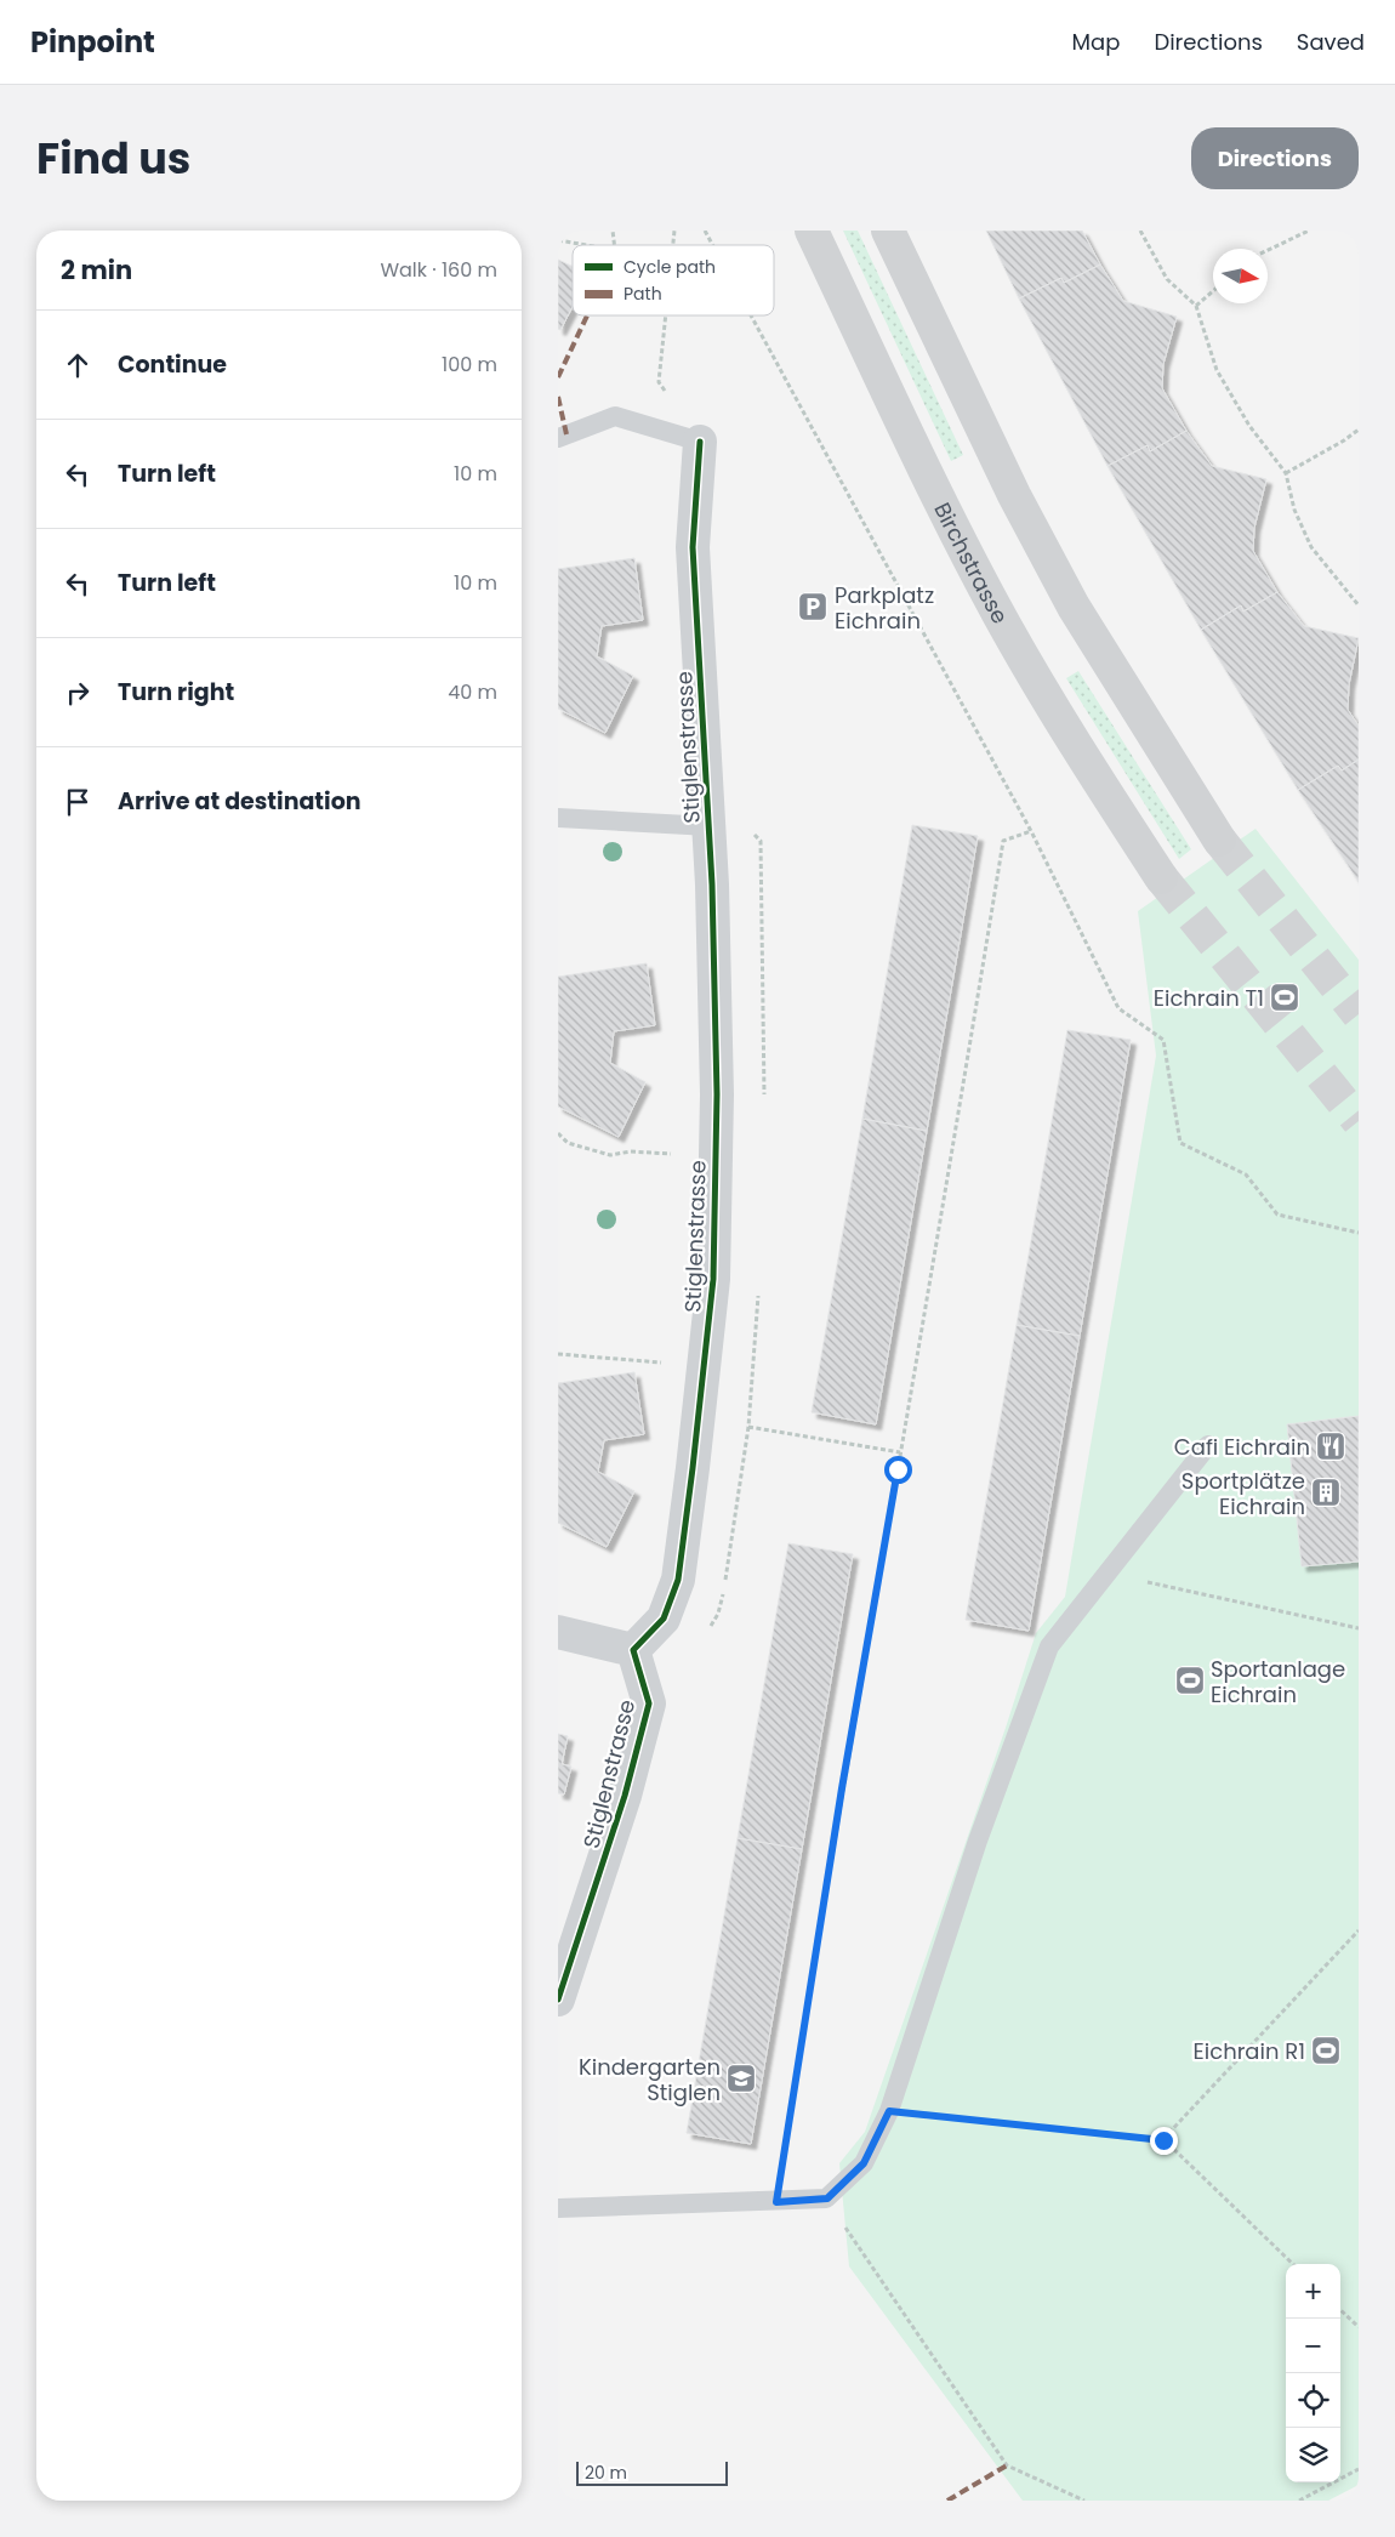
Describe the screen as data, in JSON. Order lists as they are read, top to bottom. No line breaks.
{"streets":{"main road":["Birchstrasse"],"street":["Stiglenstrasse"]},"places":{"parking":["Parkplatz Eichrain"],"sports":["Eichrain T1","Sportanlage Eichrain","Eichrain R1"],"restaurant":["Cafi Eichrain"],"building":["Sportplätze Eichrain"],"school or university":["Kindergarten Stiglen"]},"legend":["Cycle path","Path"],"scale_bar":"20 m","north":"right","page":{"header":"Pinpoint","nav":["Map","Directions","Saved"],"title":"Find us","buttons":"Directions","heading":["2 min","Walk · 160 m"],"list":[["Continue","100 m"],["Turn left","10 m"],["Turn left","10 m"],["Turn right","40 m"],"Arrive at destination"],"map_buttons":["+","−"],"scale":"20 m"}}
